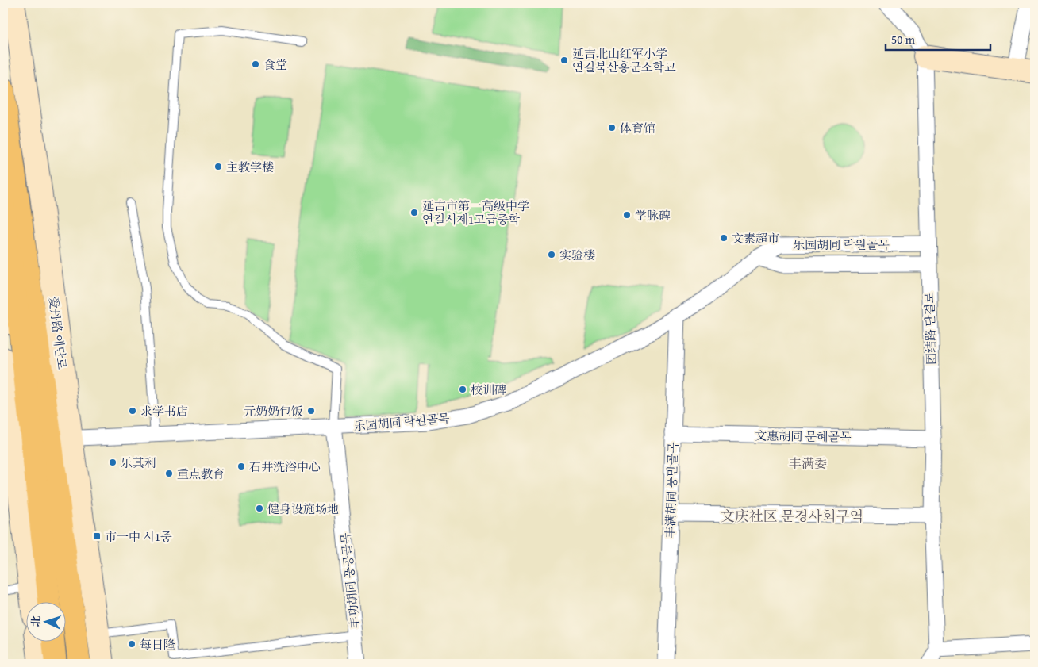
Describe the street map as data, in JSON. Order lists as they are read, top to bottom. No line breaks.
{"streets":{"main road":["爱丹路 애단로"],"street":["乐园胡同 락원골목","团结路 단결로","文惠胡同 문혜골목","丰满胡同 풍만골목","丰功胡同 풍공골목"]},"crossings":[["乐园胡同 락원골목","团结路 단결로"],["乐园胡同 락원골목","爱丹路 애단로"],["乐园胡同 락원골목","丰满胡同 풍만골목"],["乐园胡同 락원골목","丰功胡同 풍공골목"],["团结路 단결로","文惠胡同 문혜골목"],["文惠胡同 문혜골목","丰满胡同 풍만골목"]],"districts":["丰满委","文庆社区 문경사회구역"],"places":{"other":["延吉北山红军小学 연길북산홍군소학교","食堂","体育馆","主教学楼","延吉市第一高级中学 연길시제1고급중학","学脉碑","文素超市","实验楼","校训碑","求学书店","元奶奶包饭","乐其利","石井洗浴中心","重点教育","健身设施场地","每日隆"],"transit":["市一中 시1중"]},"scale_bar":"50 m","north":"left"}
